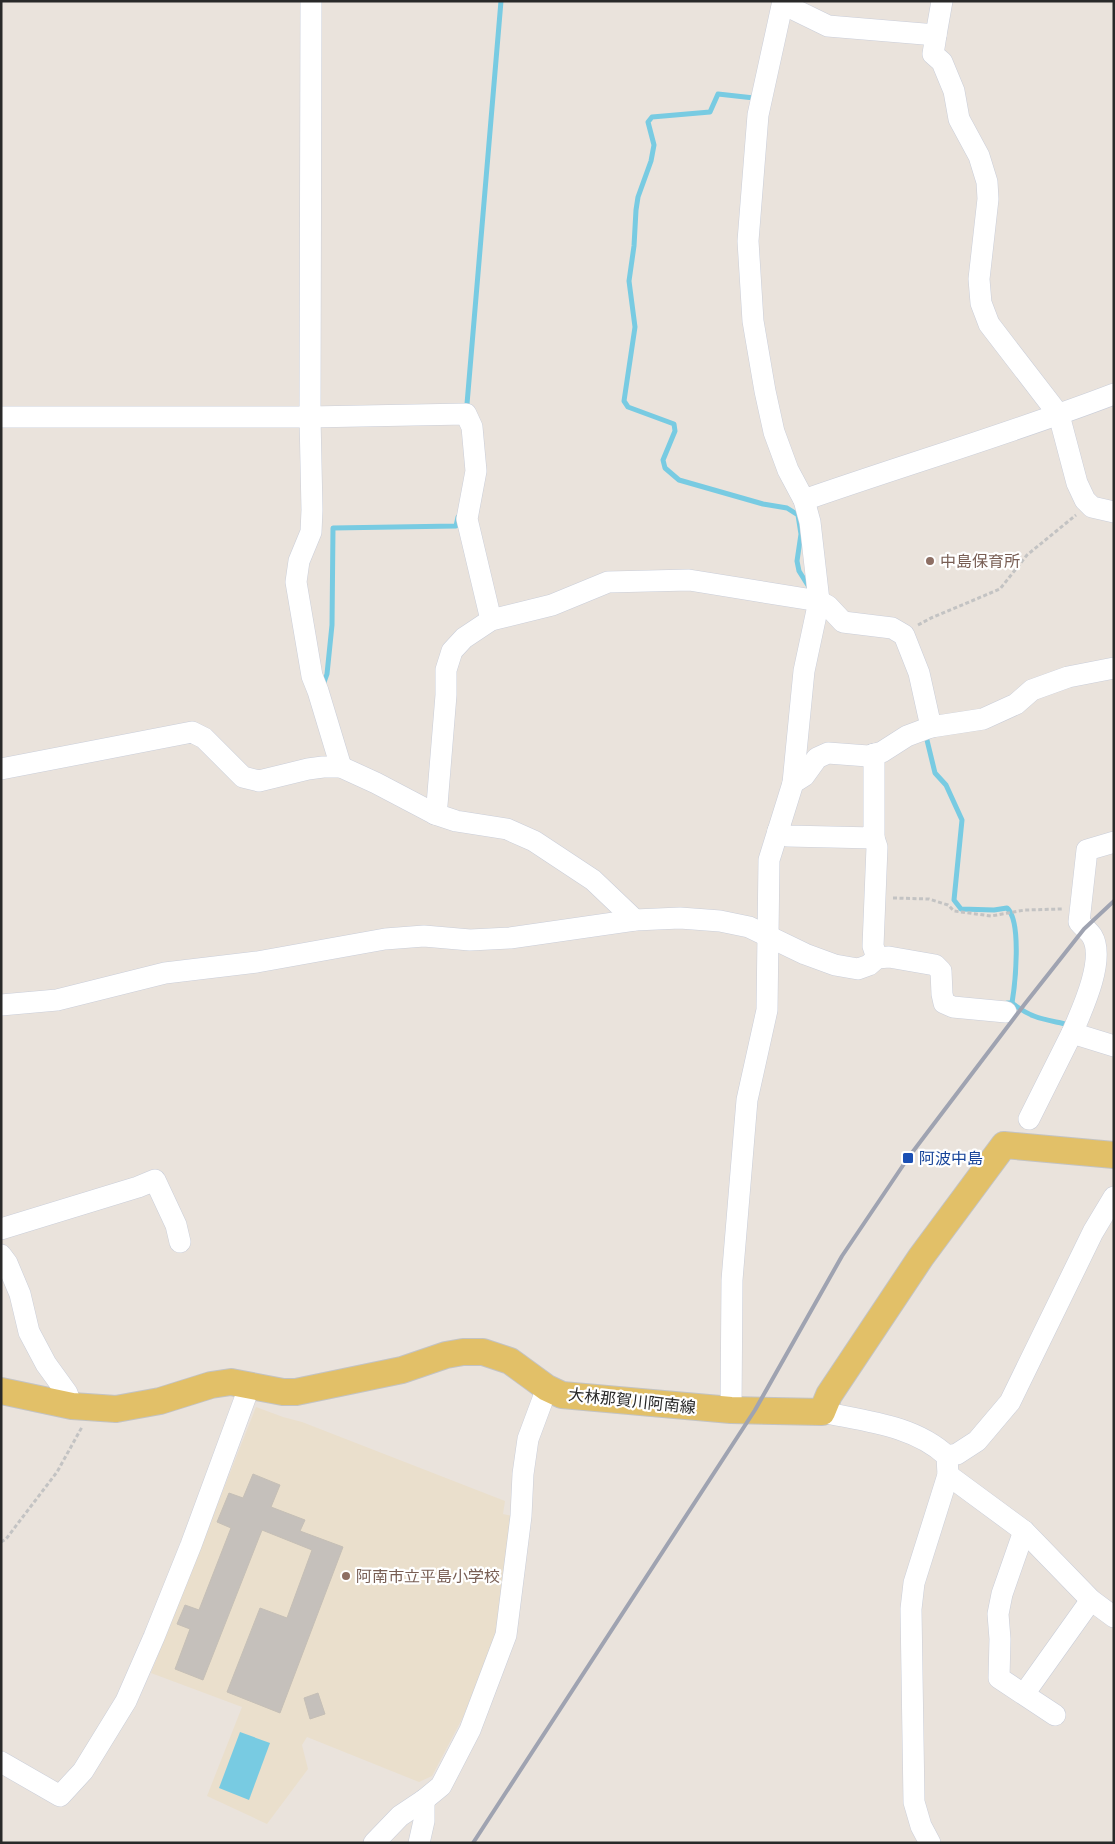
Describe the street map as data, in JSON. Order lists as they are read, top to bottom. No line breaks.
{"streets":{"main road":["大林那賀川阿南線"]},"places":{"other":["中島保育所","阿南市立平島小学校"],"transit":["阿波中島"]}}
